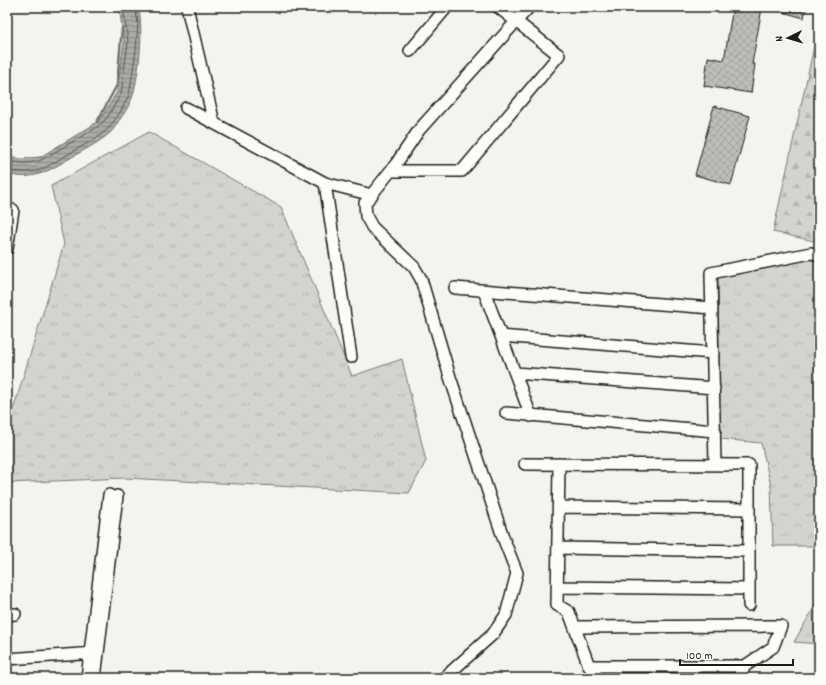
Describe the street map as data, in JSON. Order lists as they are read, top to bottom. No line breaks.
{"scale_bar":"100 m","north":"left"}
